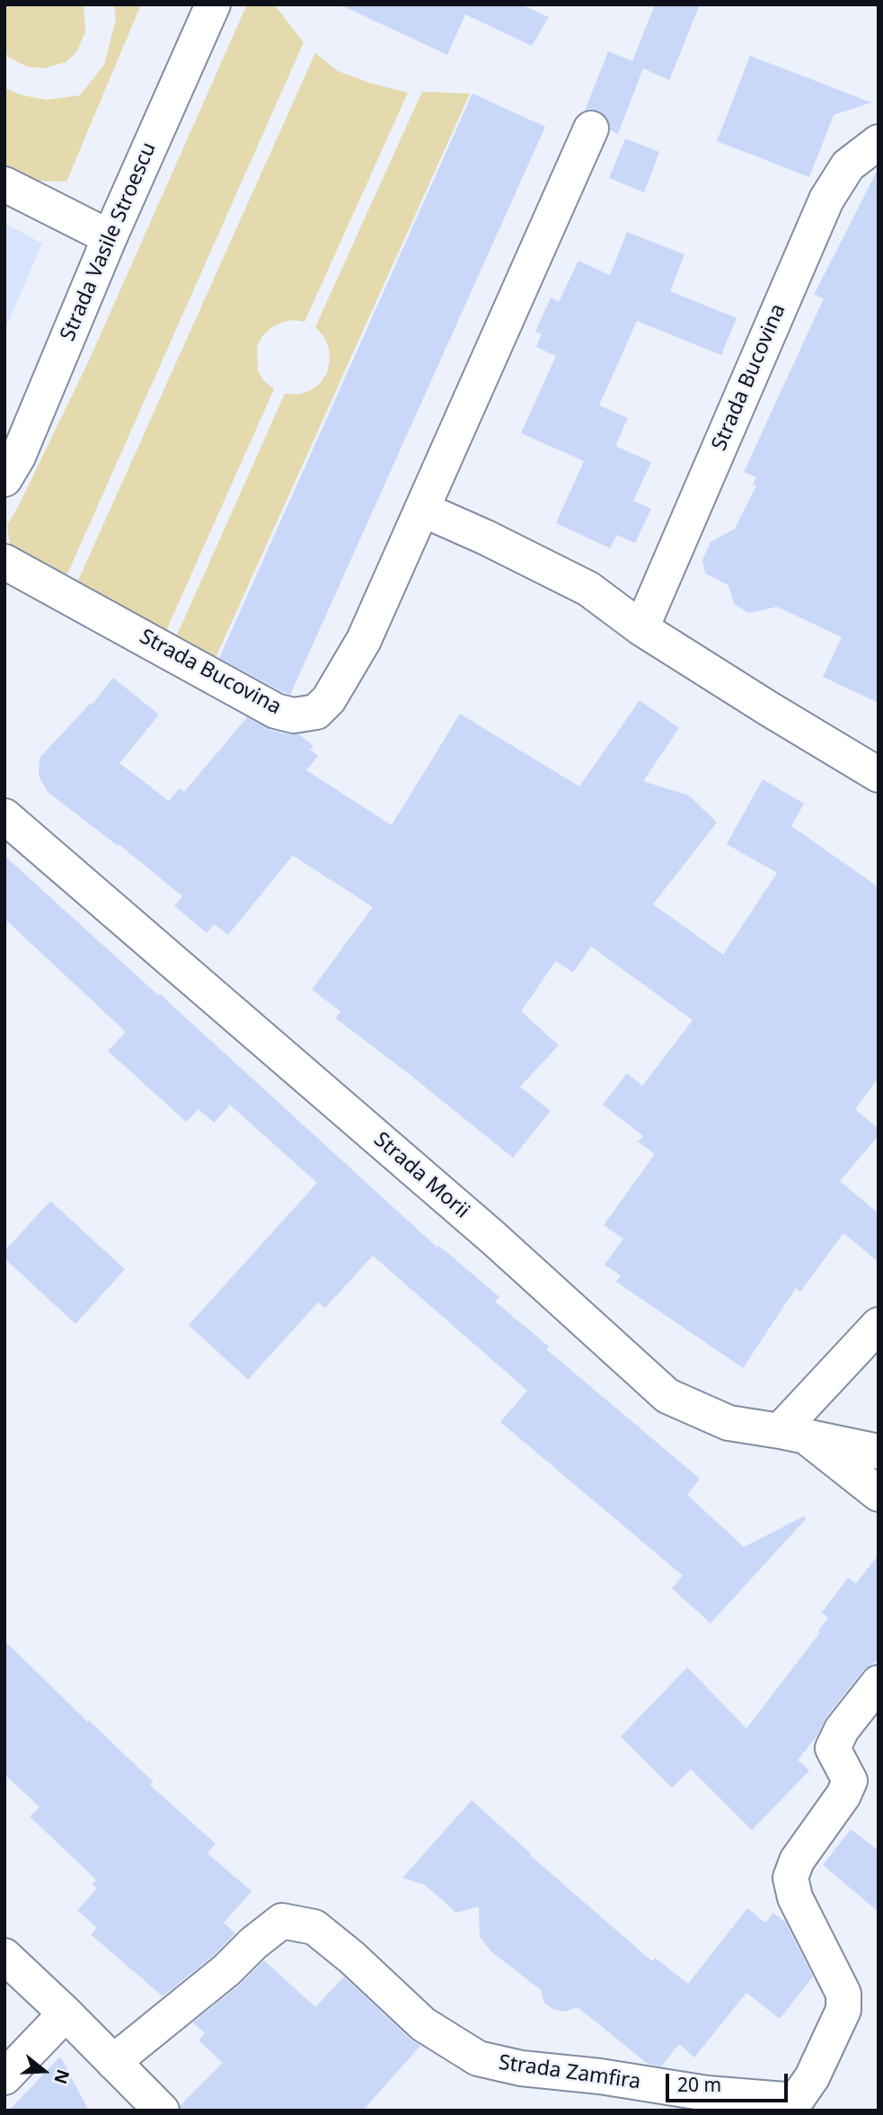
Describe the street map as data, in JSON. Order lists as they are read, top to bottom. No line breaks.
{"streets":{"street":["Strada Vasile Stroescu","Strada Bucovina","Strada Morii","Strada Zamfira"]},"scale_bar":"20 m","north":"right"}
